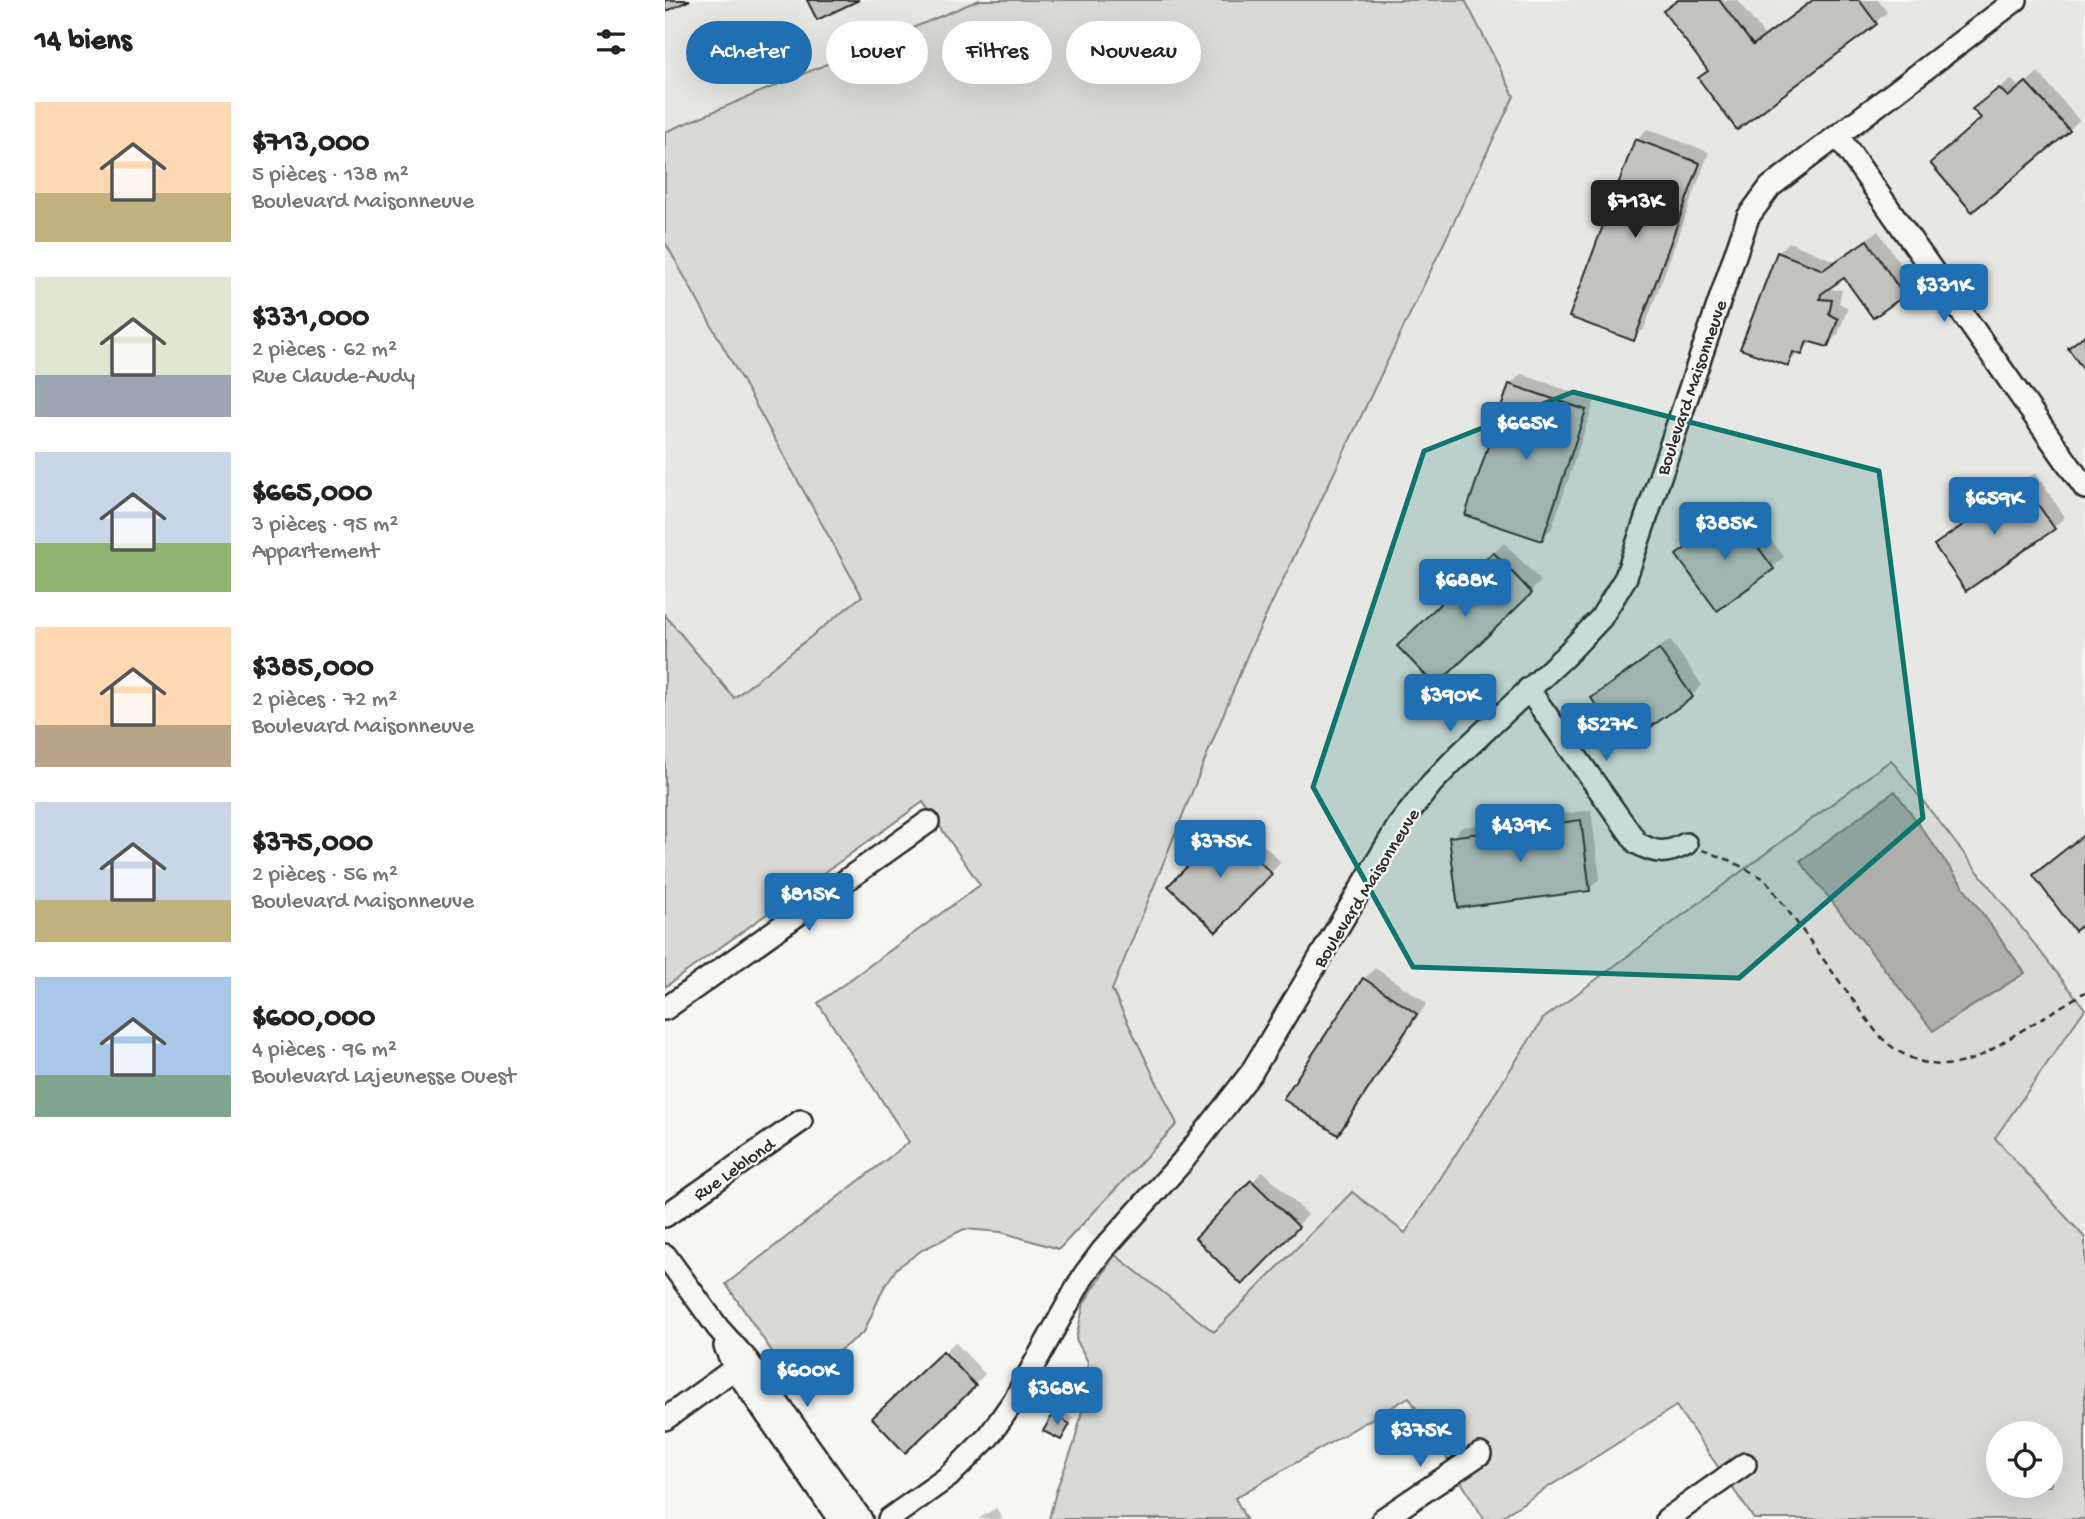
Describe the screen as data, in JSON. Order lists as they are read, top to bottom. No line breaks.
{"streets":{"street":["Boulevard Maisonneuve","Rue Leblond"]},"page":{"heading":"14 biens","chip":["Acheter","Louer","Filtres","Nouveau"],"list":[{"name":"$713,000","note":"5 pièces · 138 m² · Boulevard Maisonneuve"},{"name":"$331,000","note":"2 pièces · 62 m² · Rue Claude-Audy"},{"name":"$665,000","note":"3 pièces · 95 m² · Appartement"},{"name":"$385,000","note":"2 pièces · 72 m² · Boulevard Maisonneuve"},{"name":"$375,000","note":"2 pièces · 56 m² · Boulevard Maisonneuve"},{"name":"$600,000","note":"4 pièces · 96 m² · Boulevard Lajeunesse Ouest"}],"price":["$713K","$331K","$665K","$659K","$385K","$688K","$390K","$527K","$439K","$375K","$815K","$600K","$368K","$375K"]}}
